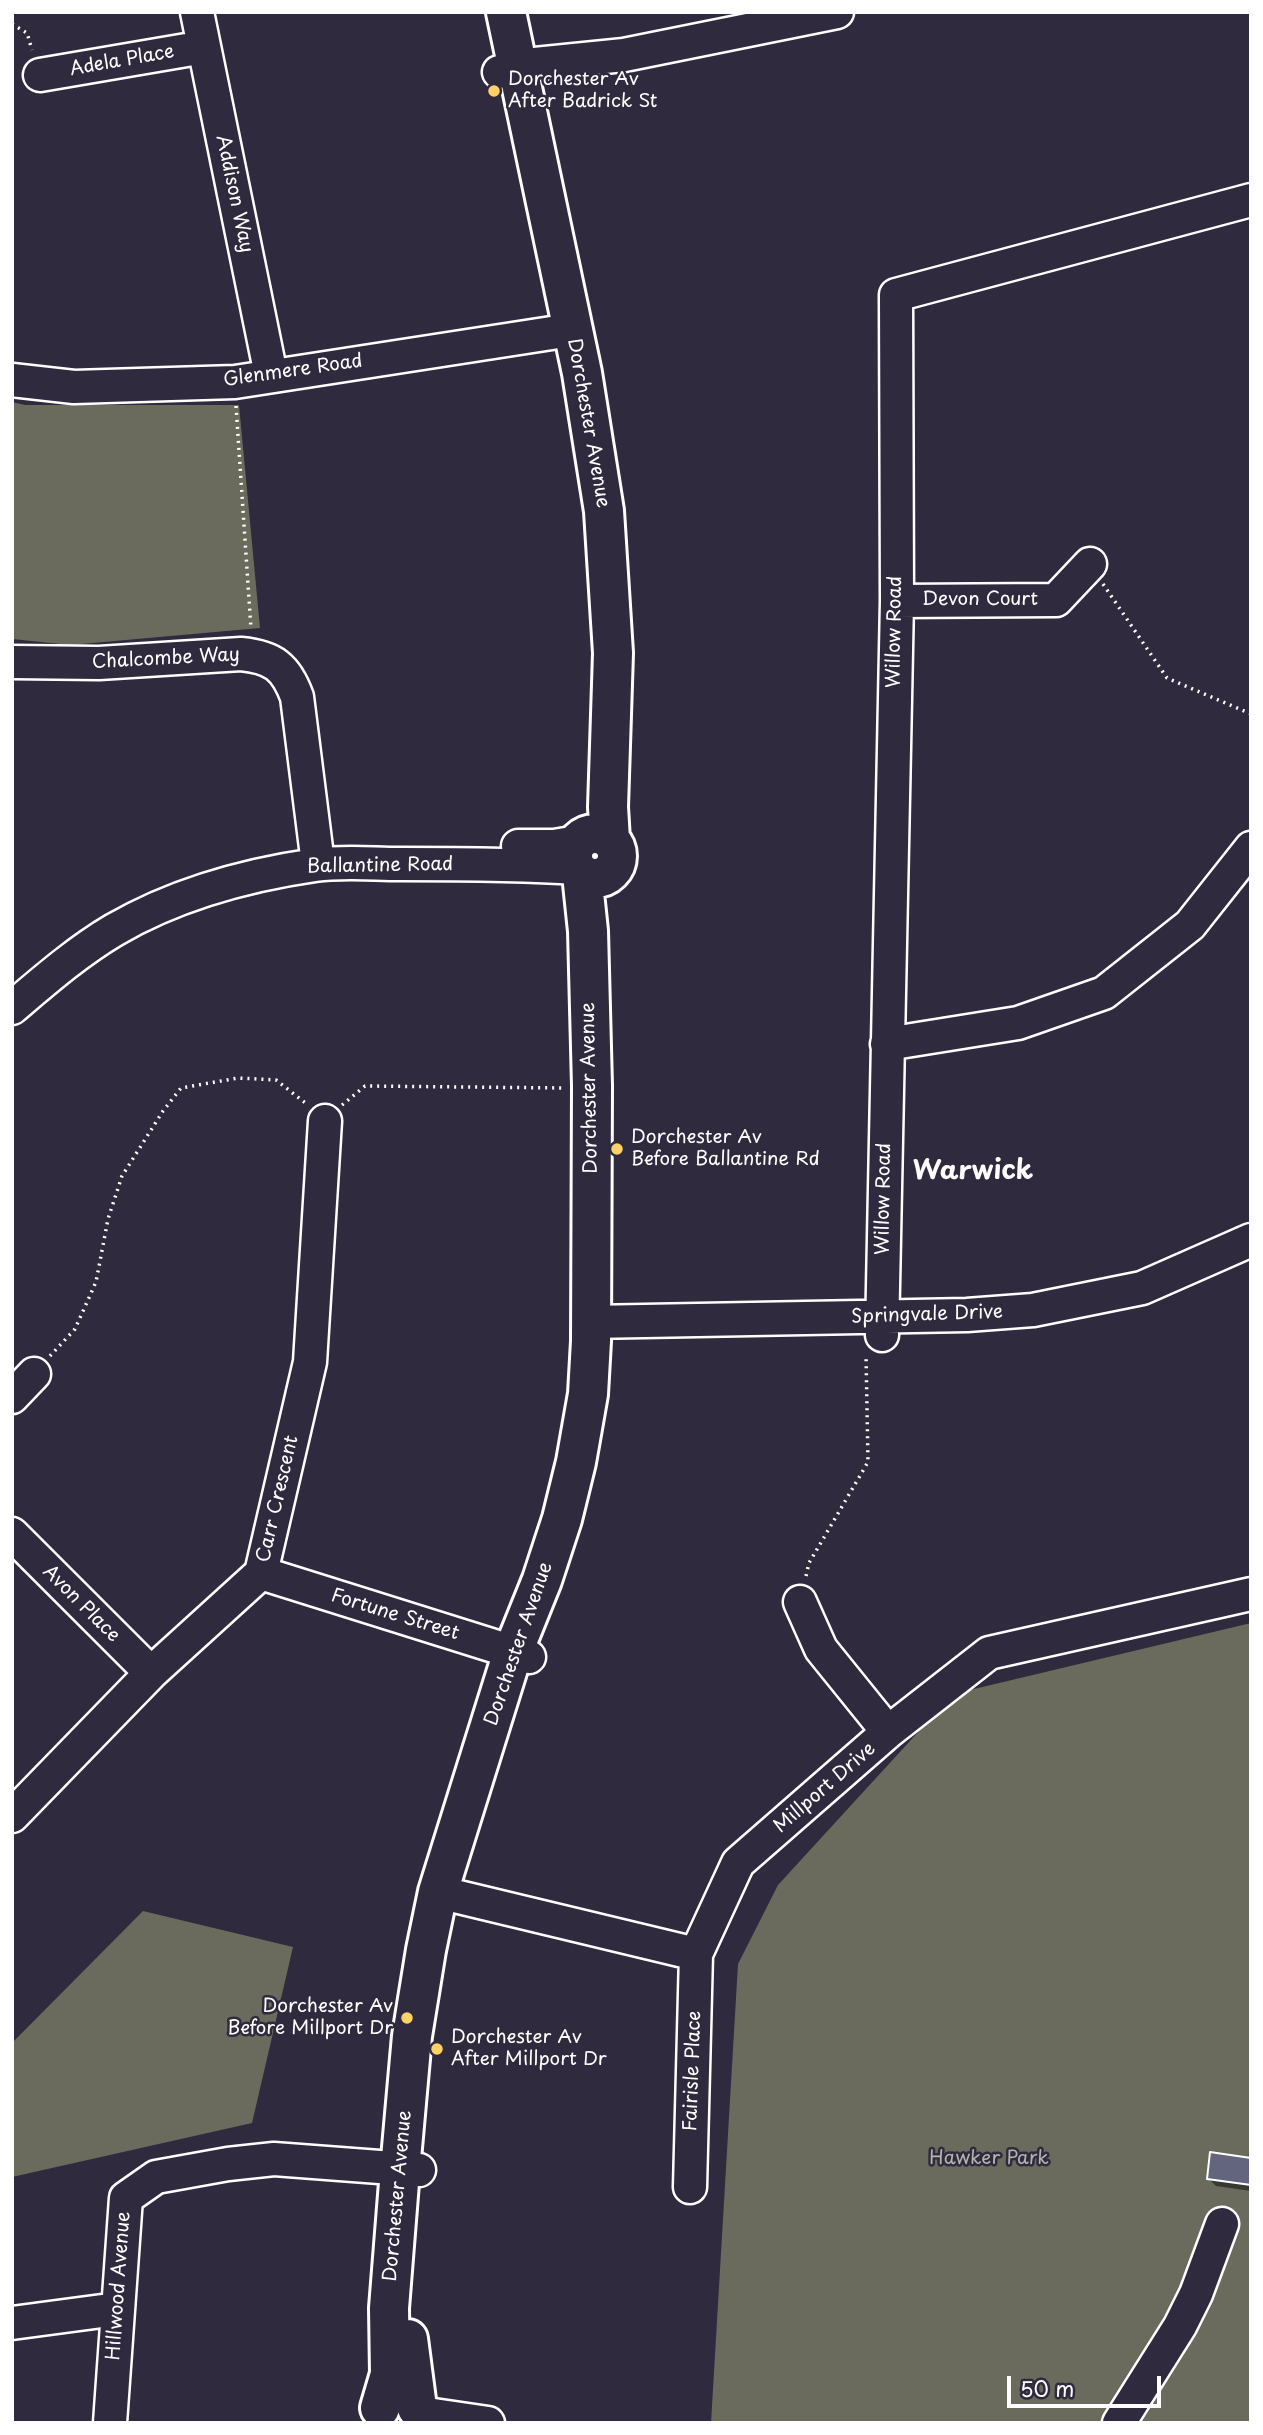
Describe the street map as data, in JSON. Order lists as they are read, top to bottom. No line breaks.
{"streets":{"main road":["Dorchester Avenue"],"street":["Adela Place","Addison Way","Glenmere Road","Devon Court","Willow Road","Chalcombe Way","Ballantine Road","Springvale Drive","Carr Crescent","Avon Place","Fortune Street","Millport Drive","Fairisle Place","Hillwood Avenue"]},"crossings":[["Adela Place","Addison Way"],["Addison Way","Glenmere Road"],["Glenmere Road","Dorchester Avenue"],["Dorchester Avenue","Ballantine Road"],["Dorchester Avenue","Springvale Drive"],["Dorchester Avenue","Fortune Street"],["Dorchester Avenue","Hillwood Avenue"],["Devon Court","Willow Road"],["Willow Road","Springvale Drive"],["Chalcombe Way","Ballantine Road"],["Carr Crescent","Avon Place"],["Carr Crescent","Fortune Street"],["Millport Drive","Fairisle Place"]],"districts":["Warwick"],"parks":["Hawker Park"],"places":["Dorchester Av After Badrick St","Dorchester Av Before Ballantine Rd","Dorchester Av Before Millport Dr","Dorchester Av After Millport Dr"],"scale_bar":"50 m"}
